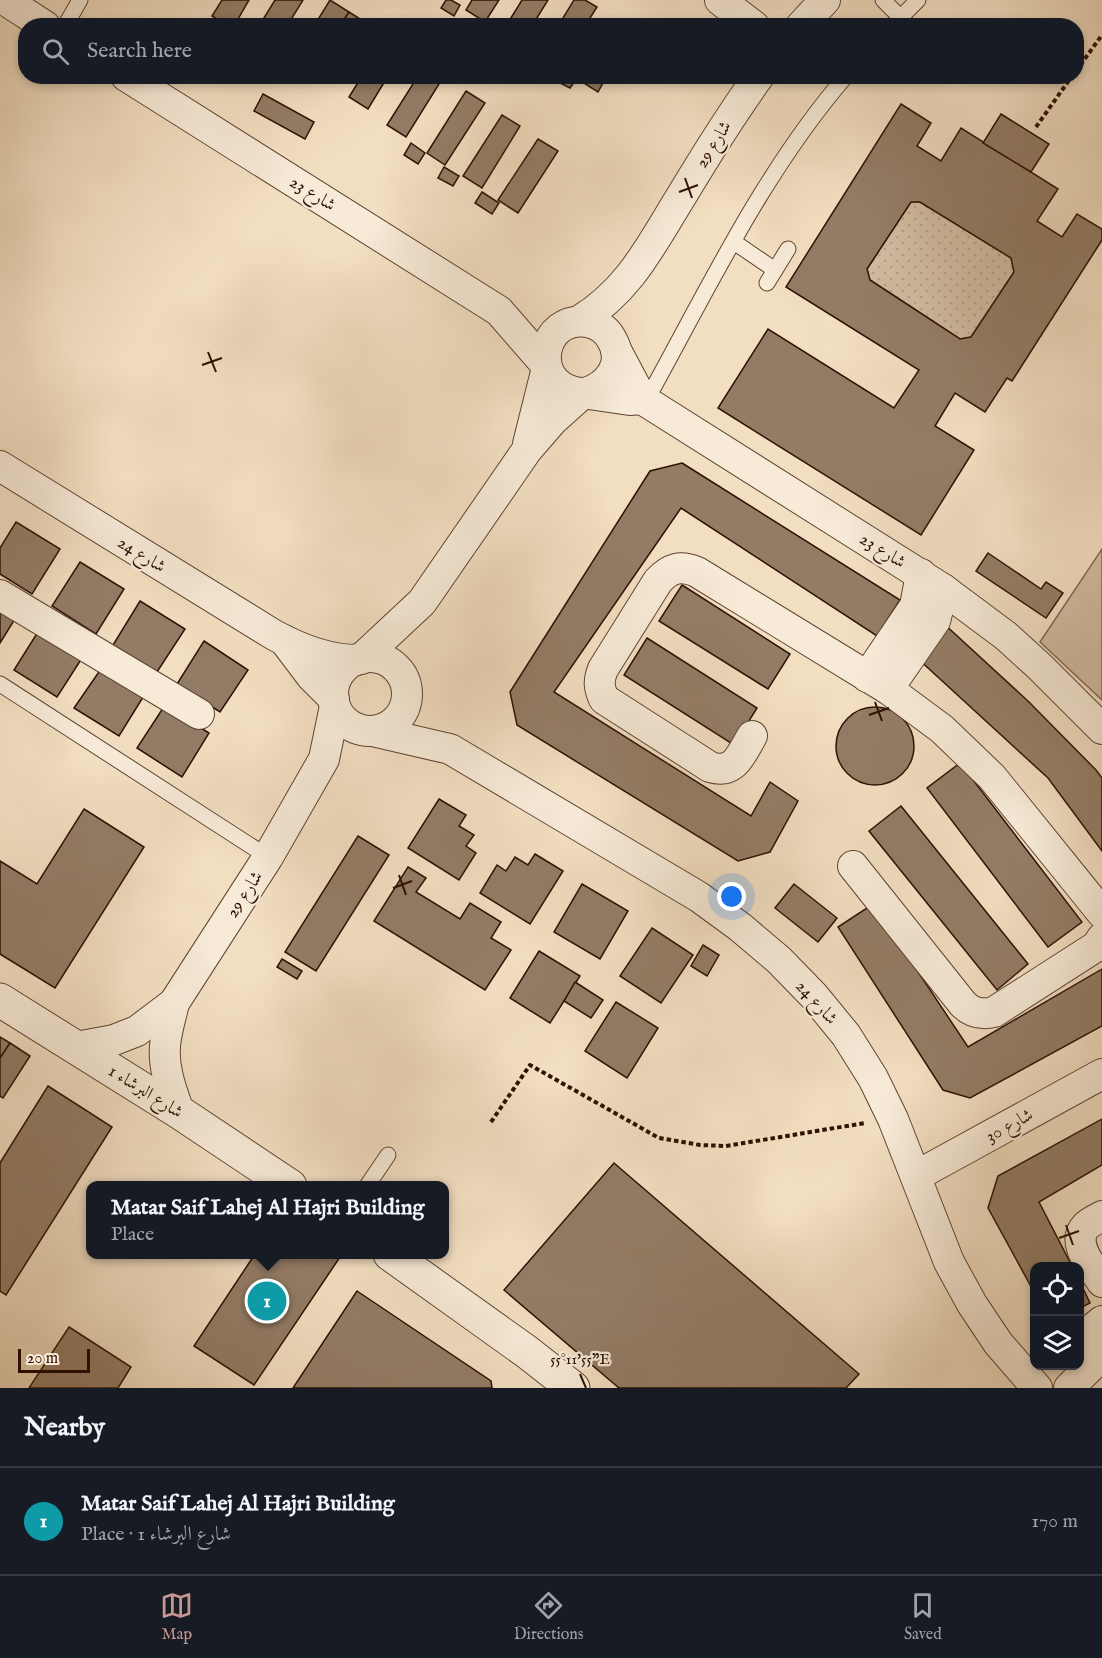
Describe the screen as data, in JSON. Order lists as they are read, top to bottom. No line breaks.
{"streets":{"street":["شارع 29","شارع 23","شارع 24","شارع البرشاء 1","شارع 30"]},"crossings":[["شارع 29","شارع 23"],["شارع 29","شارع 24"],["شارع 29","شارع البرشاء 1"],["شارع 24","شارع 30"]],"scale_bar":"20 m","page":{"search":"Search here","popup":["Matar Saif Lahej Al Hajri Building","Place"],"pins":"1","scale":"20 m","heading":"Nearby","list":[{"mark":"1","name":"Matar Saif Lahej Al Hajri Building","note":"Place · شارع البرشاء 1","value":"170 m"}],"nav":["Map","Directions","Saved"]},"coordinates":["55°11'55\"E"]}
